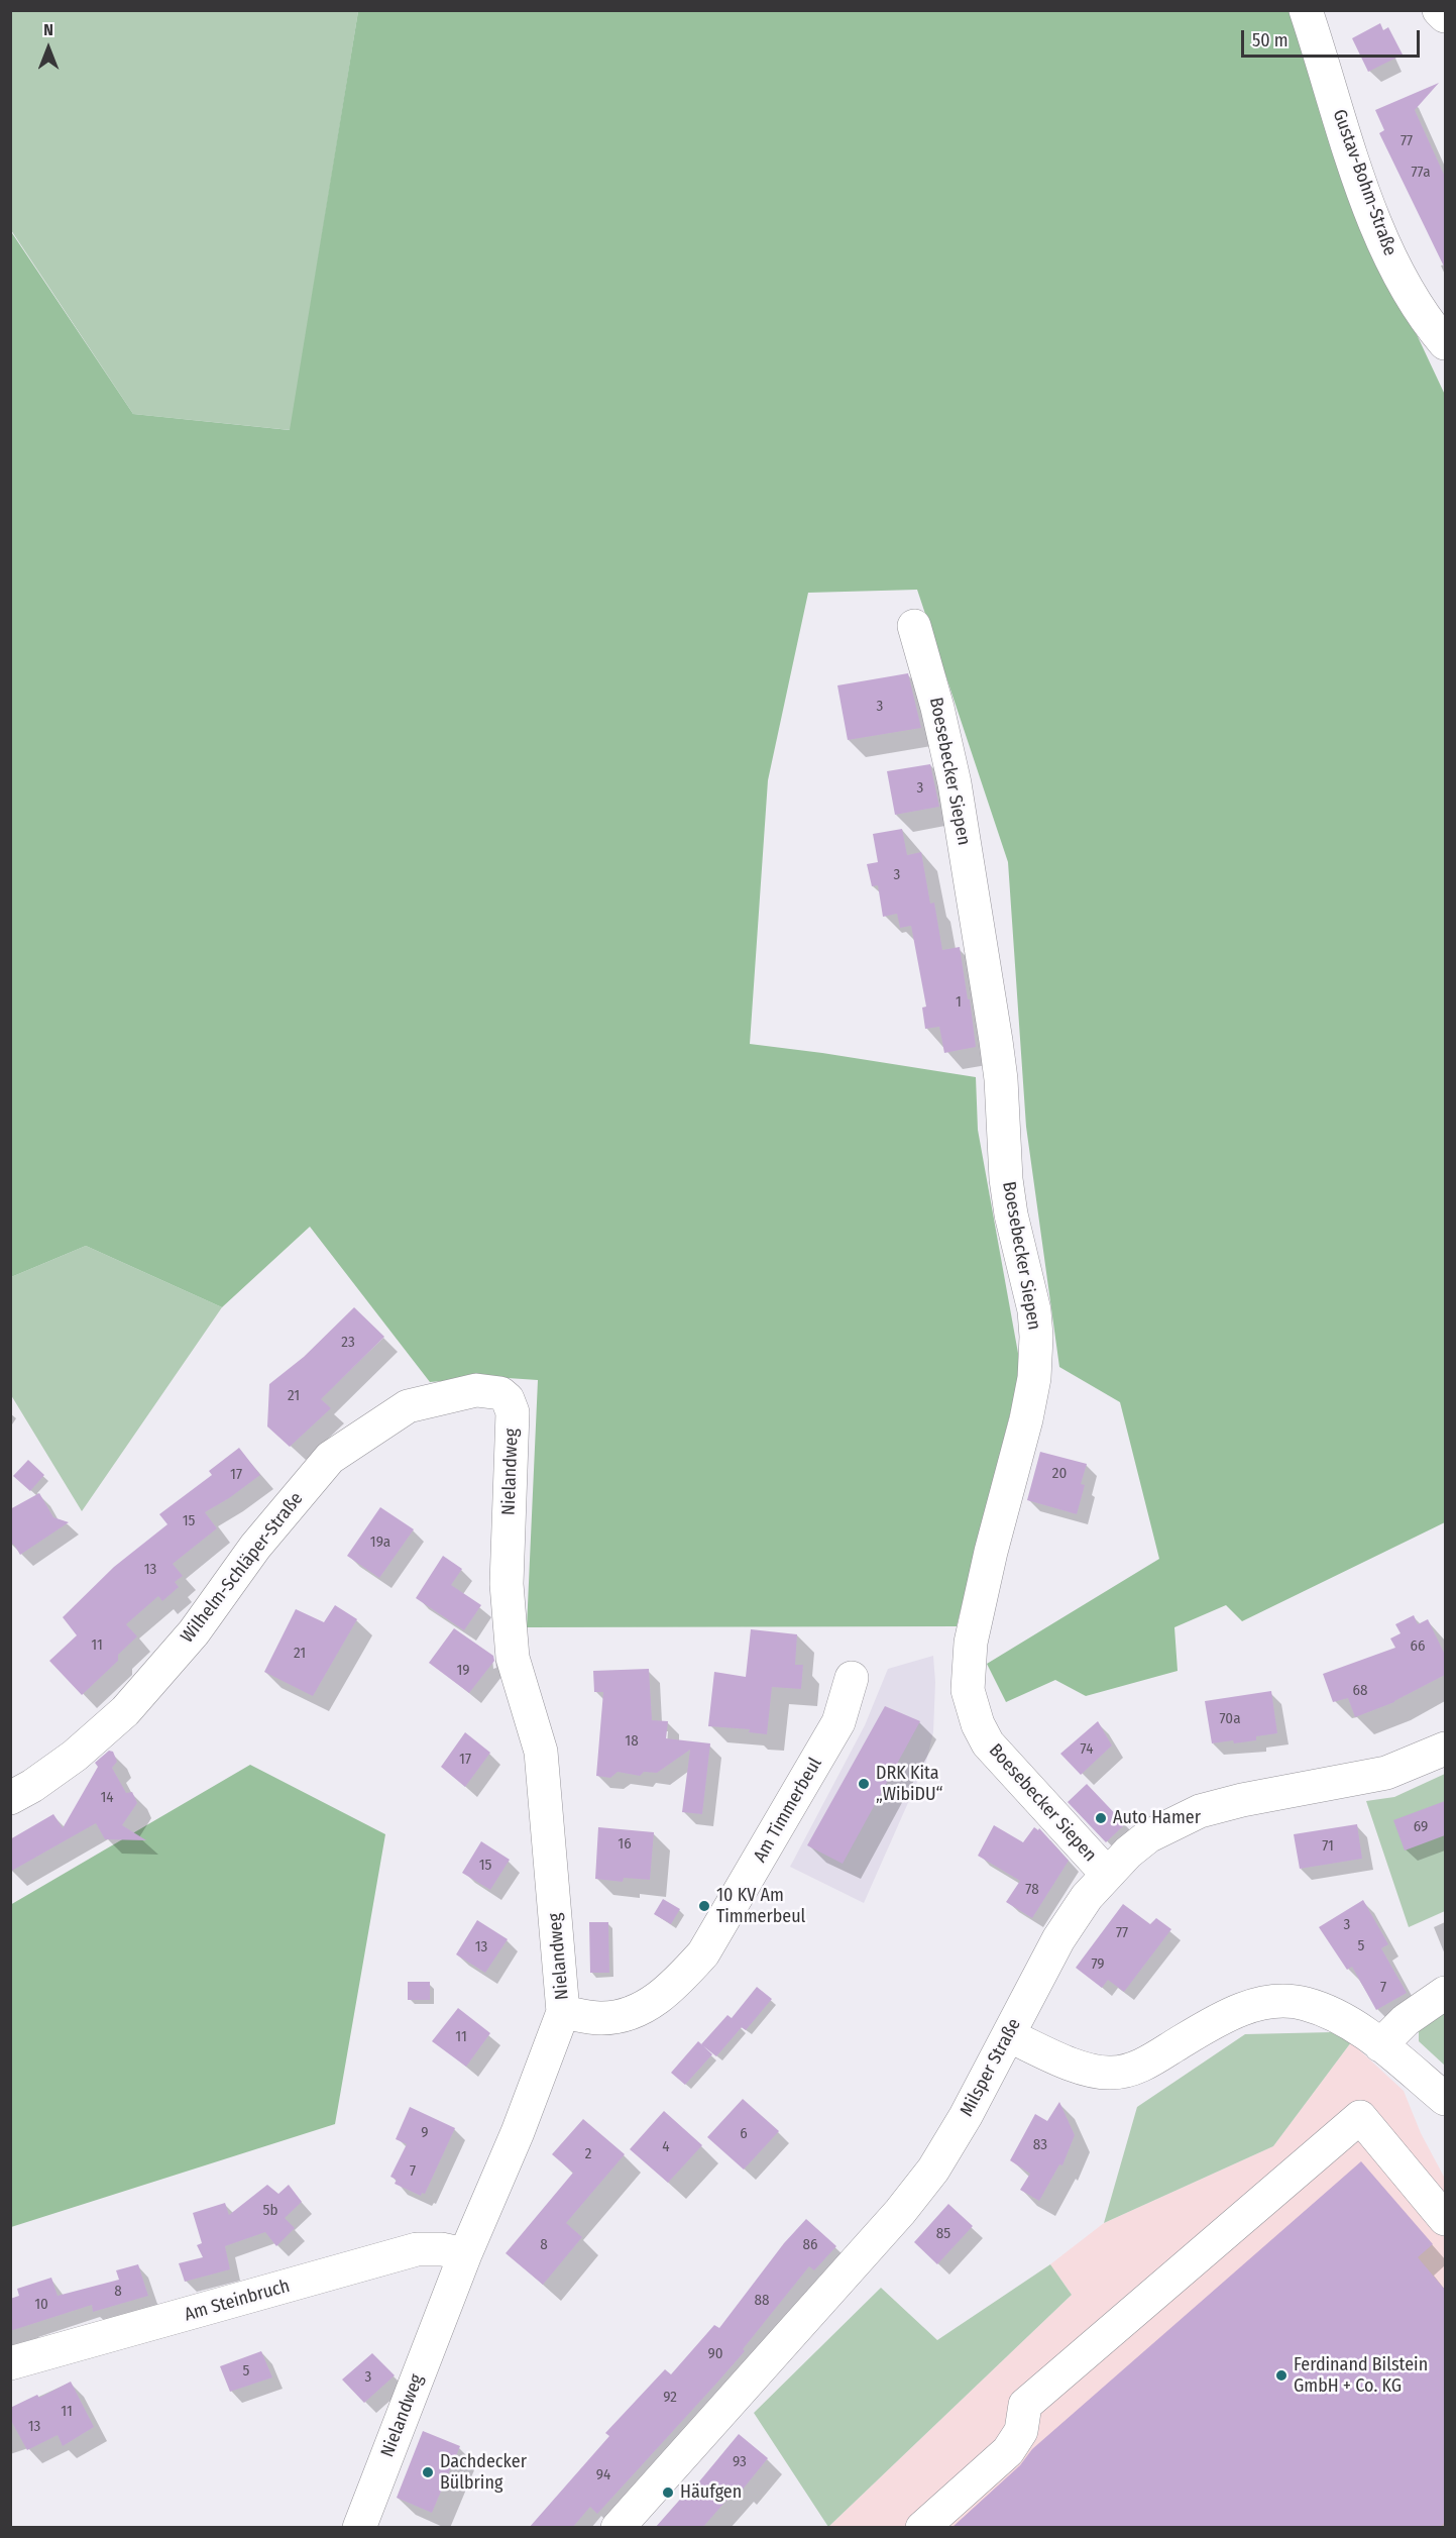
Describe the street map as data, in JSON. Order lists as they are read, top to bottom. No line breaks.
{"streets":{"street":["Gustav-Bohm-Straße","Boesebecker Siepen","Nielandweg","Wilhelm-Schläper-Straße","Am Timmerbeul","Milsper Straße","Am Steinbruch"]},"crossings":[["Boesebecker Siepen","Milsper Straße"],["Nielandweg","Wilhelm-Schläper-Straße"],["Nielandweg","Am Timmerbeul"],["Nielandweg","Am Steinbruch"]],"places":["DRK Kita „WibiDU“","Auto Hamer","10 KV Am Timmerbeul","Ferdinand Bilstein GmbH + Co. KG","Dachdecker Bülbring","Häufgen"],"house_numbers":["77","77a","3","3","3","1","23","21","20","17","15","19a","13","11","66","21","19","68","70a","18","74","17","14","69","16","71","15","78","3","77","5","13","79","7","11","9","6","83","4","2","7","5b","85","8","86","8","88","10","90","5","3","92","11","13","93","94"],"scale_bar":"50 m","north":"top"}
